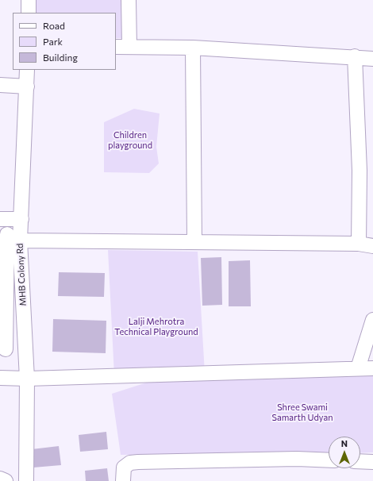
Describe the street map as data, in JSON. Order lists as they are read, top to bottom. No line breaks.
{"streets":{"street":["MHB Colony Rd"]},"parks":["Children playground","Lalji Mehrotra Technical Playground","Shree Swami Samarth Udyan"],"legend":["Road","Park","Building"],"north":"top"}
